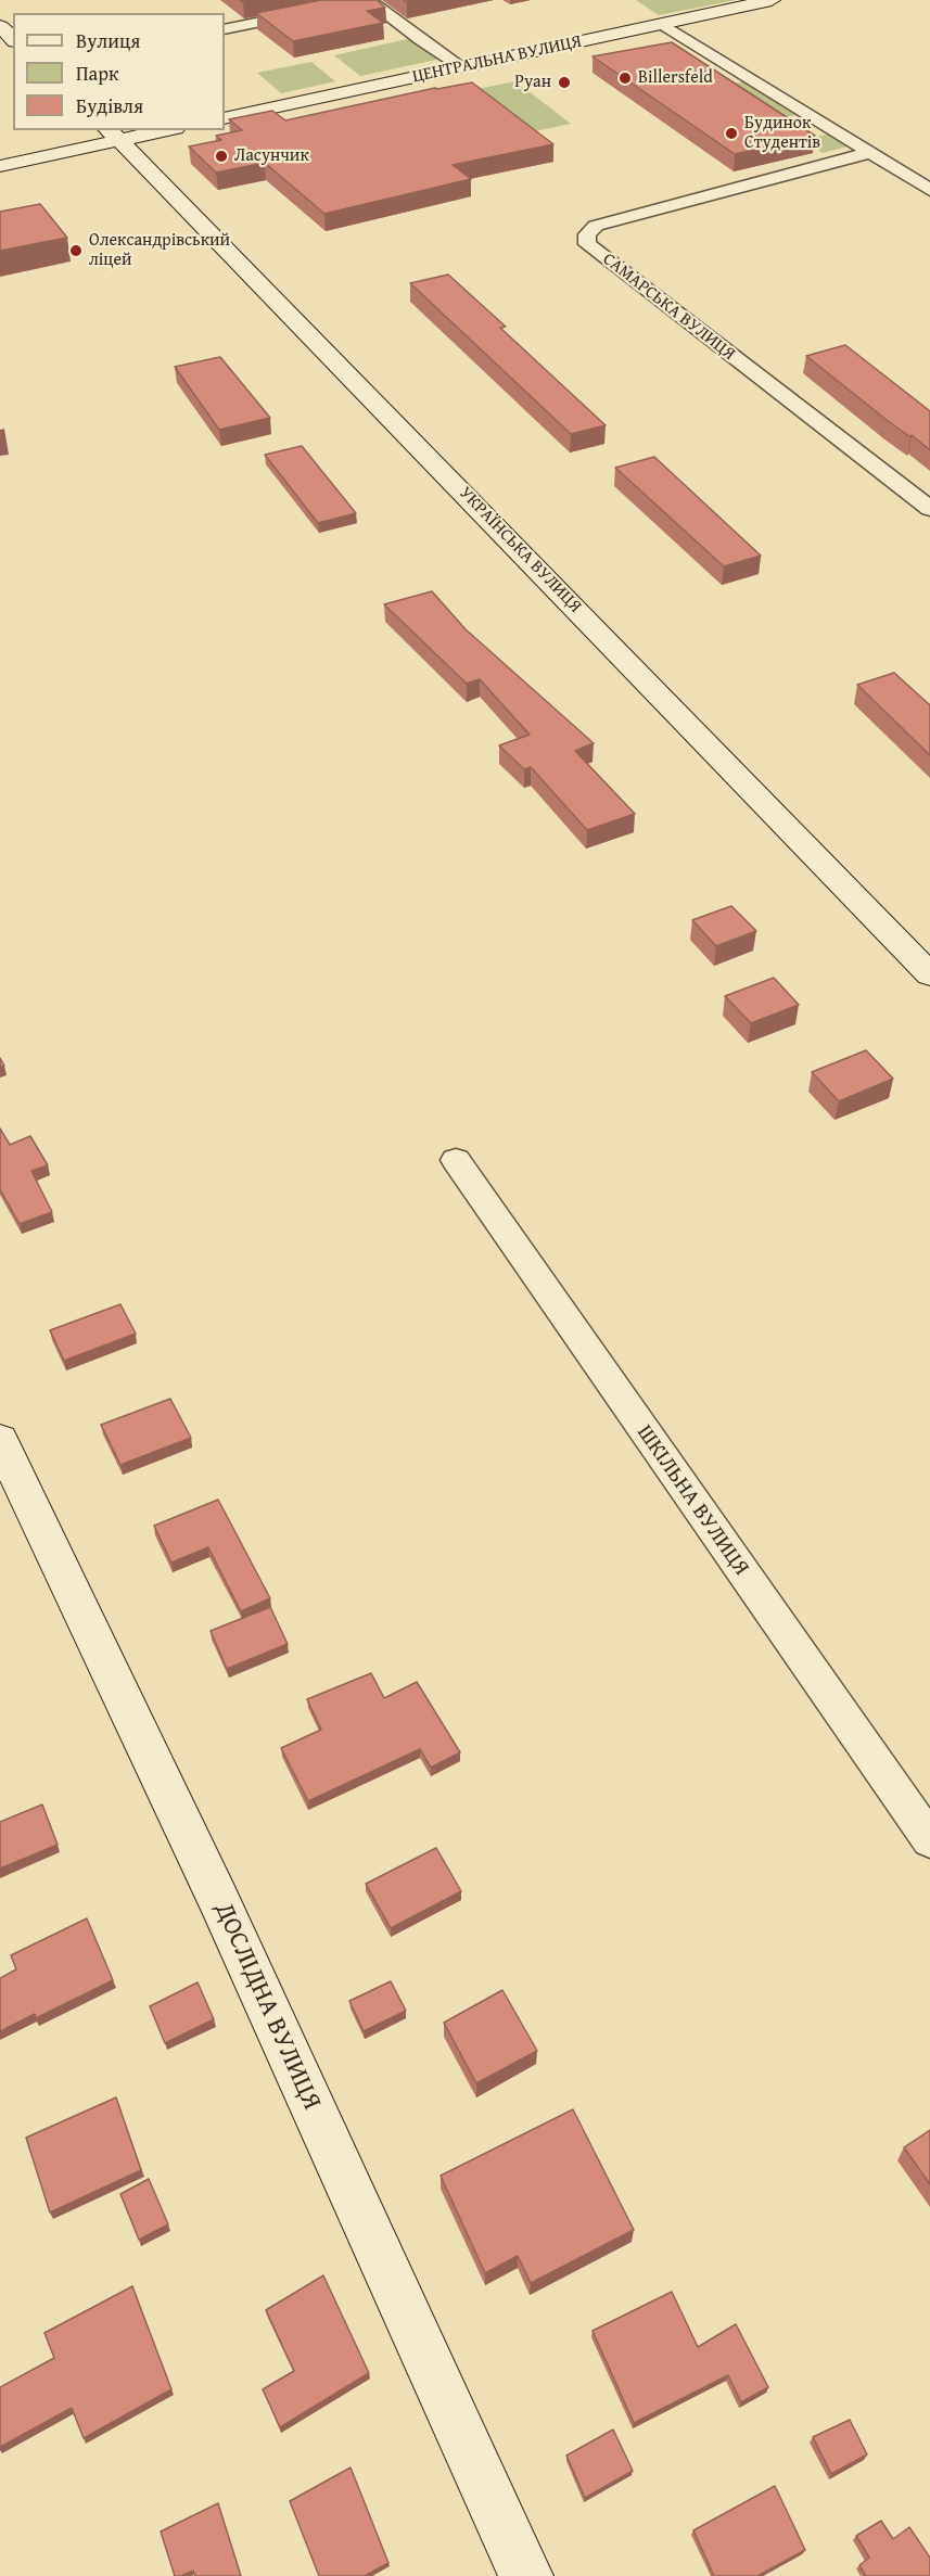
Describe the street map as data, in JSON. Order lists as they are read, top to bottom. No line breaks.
{"streets":{"street":["ЦЕНТРАЛЬНА ВУЛИЦЯ","САМАРСЬКА ВУЛИЦЯ","УКРАЇНСЬКА ВУЛИЦЯ","ШКІЛЬНА ВУЛИЦЯ","ДОСЛІДНА ВУЛИЦЯ"]},"places":["Billersfeld","Руан","Будинок Студентів","Ласунчик","Олександрівський ліцей"],"legend":["Вулиця","Парк","Будівля"]}
